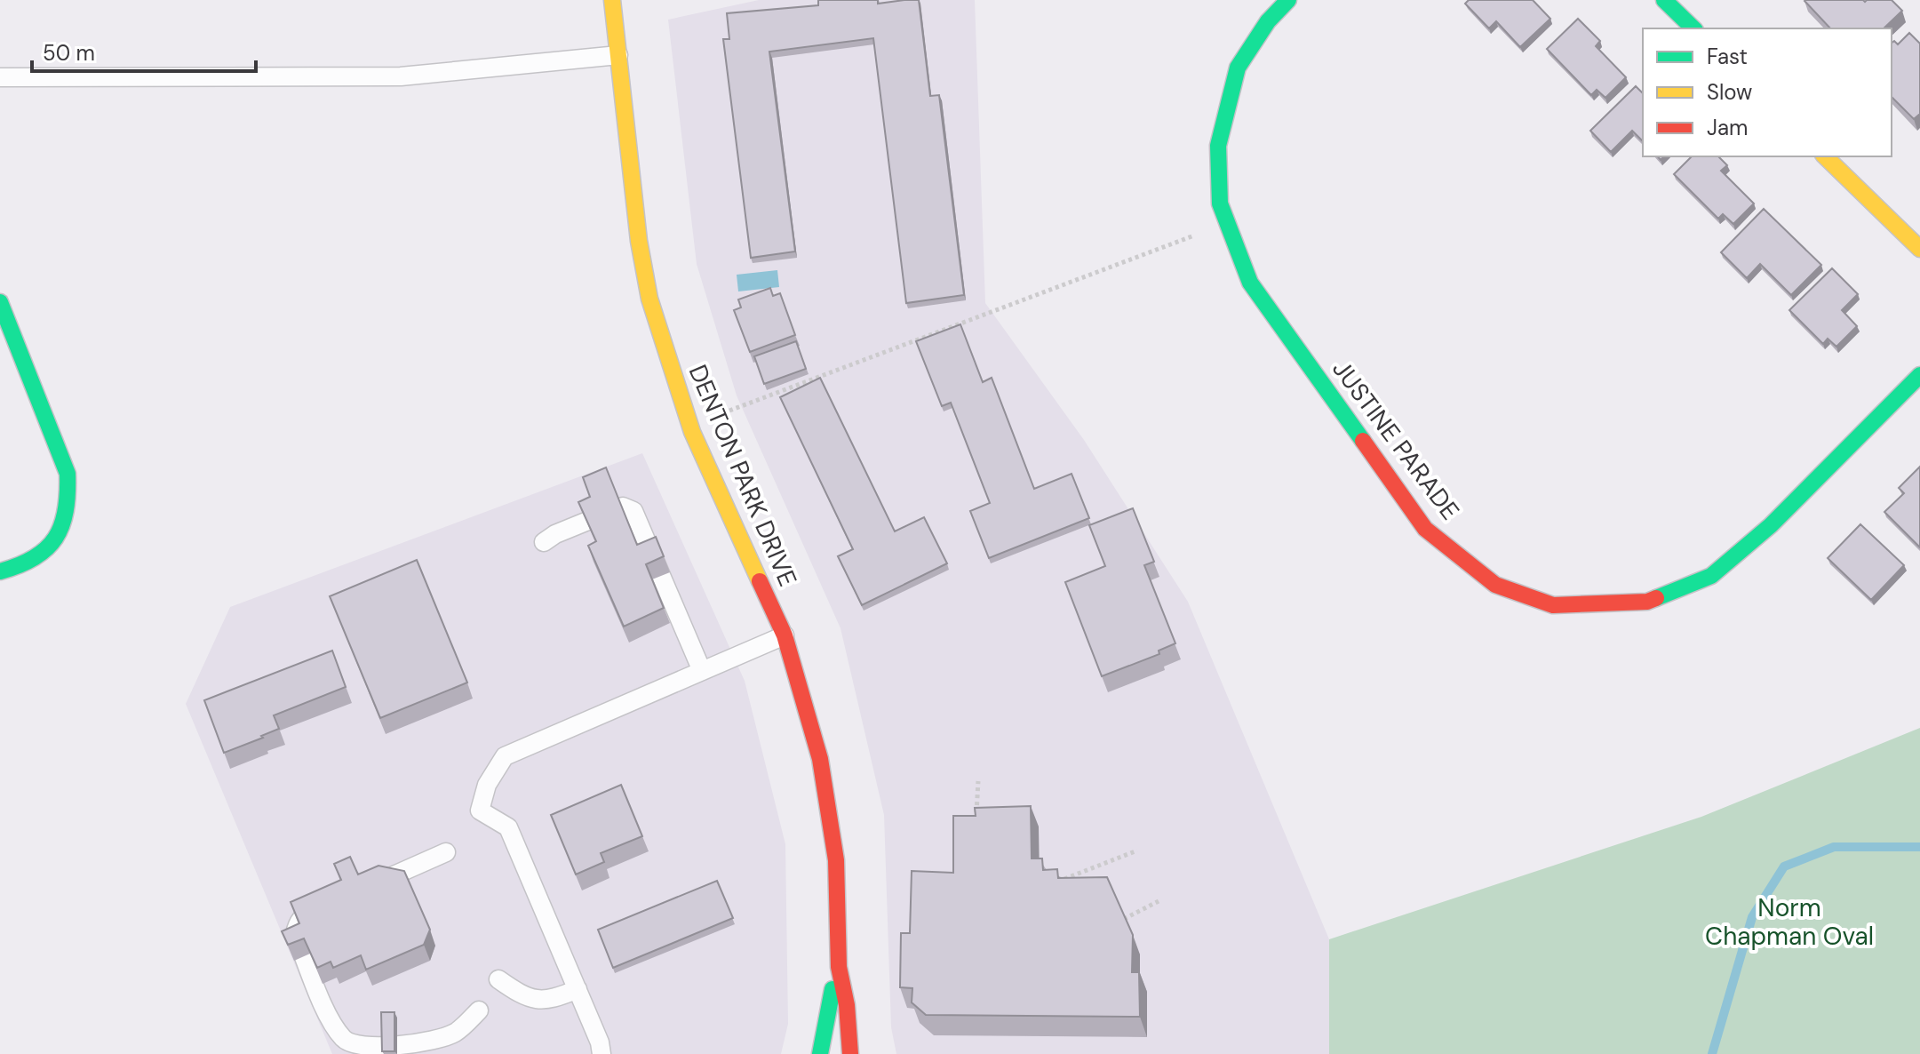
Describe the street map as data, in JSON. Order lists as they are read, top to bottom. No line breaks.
{"streets":{"street":["JUSTINE PARADE","DENTON PARK DRIVE"]},"parks":["Norm Chapman Oval"],"legend":["Fast","Slow","Jam"],"scale_bar":"50 m"}
